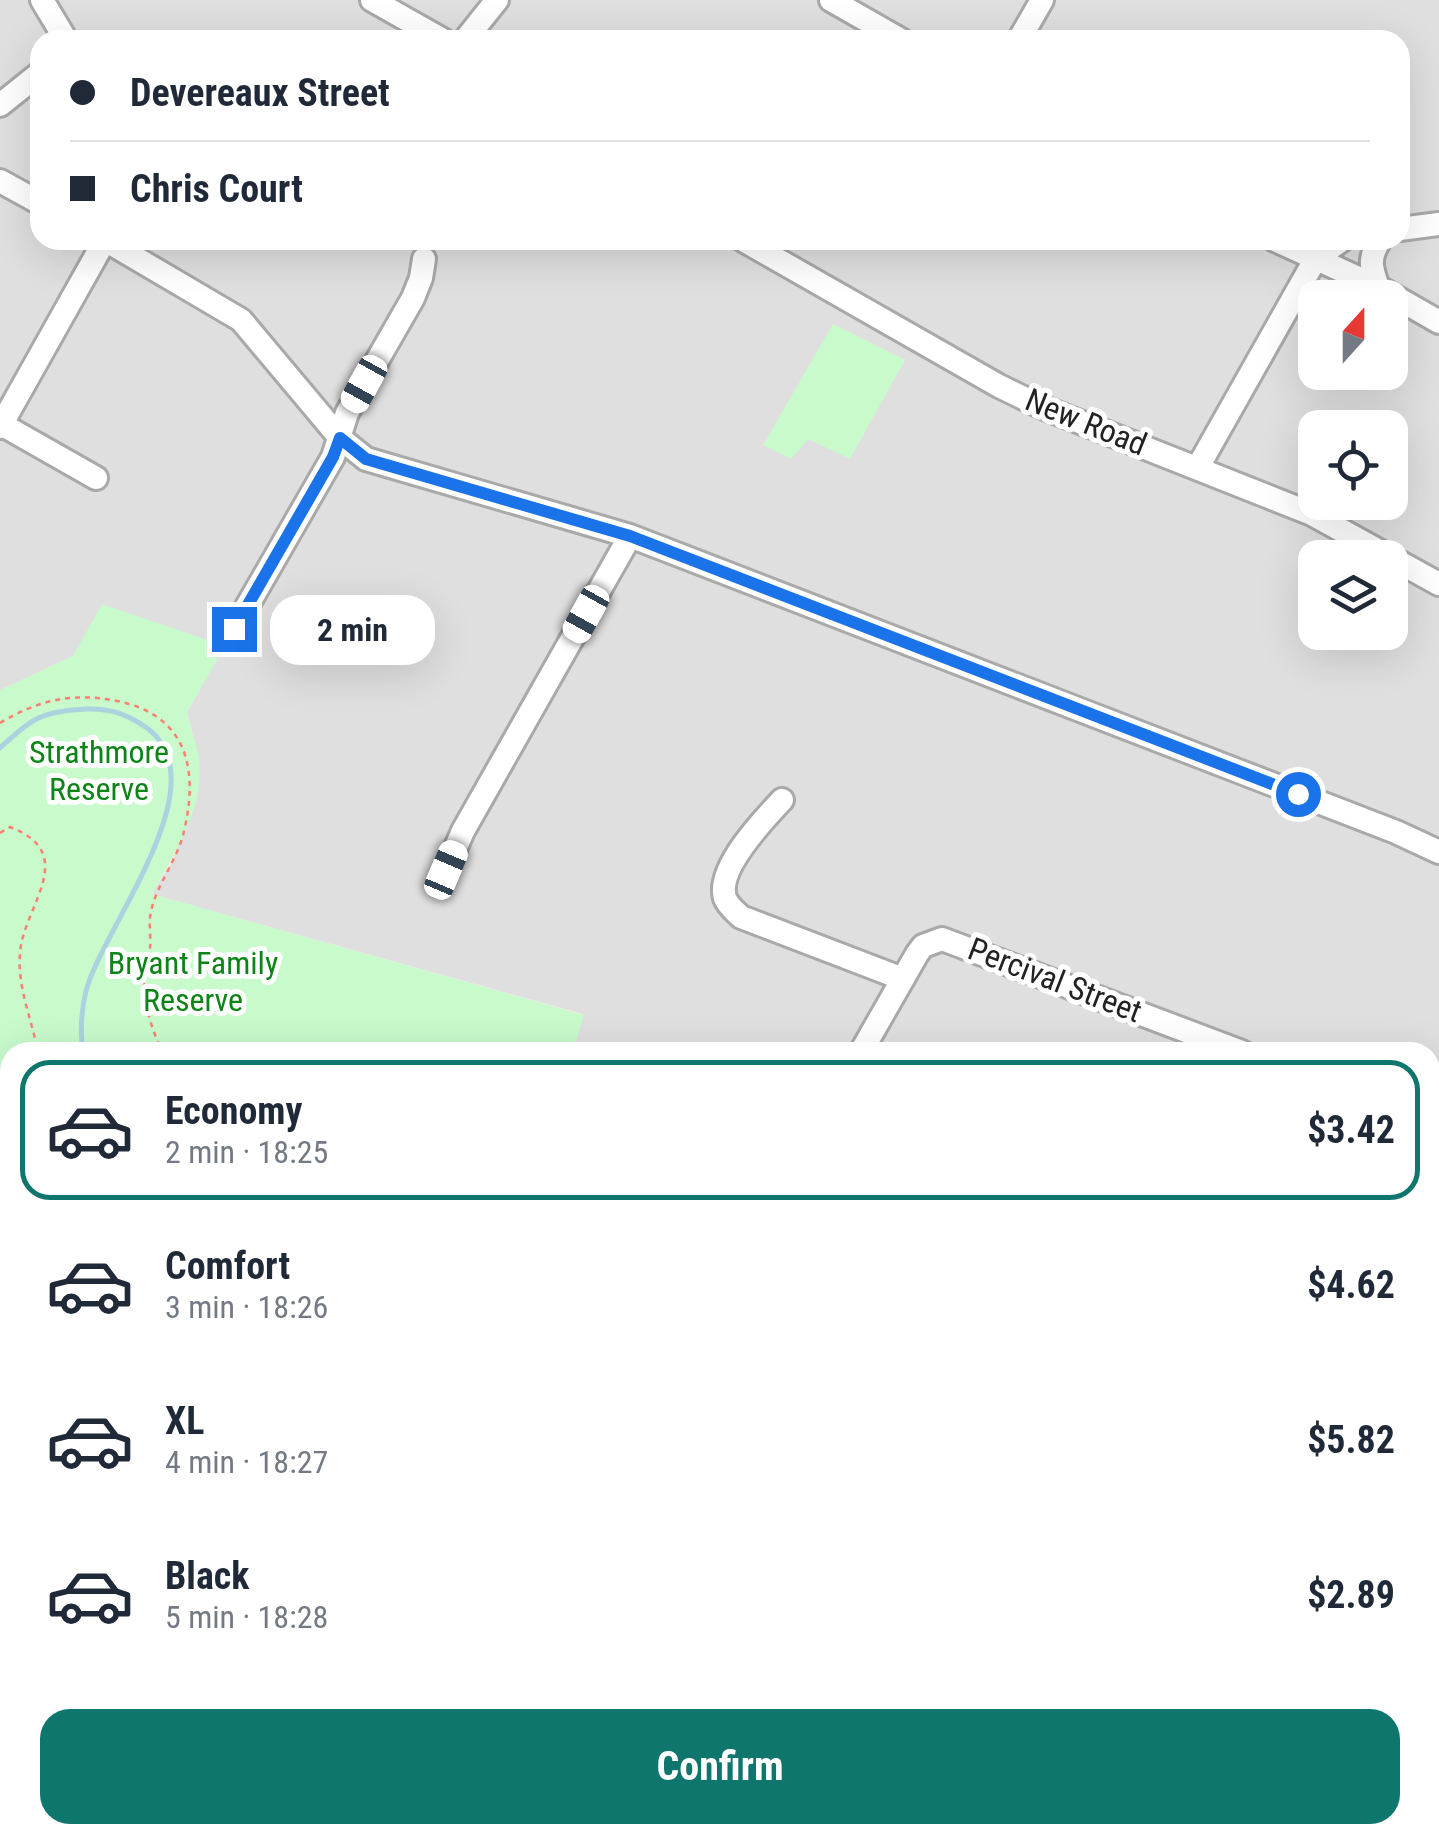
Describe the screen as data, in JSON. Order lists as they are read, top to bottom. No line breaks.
{"streets":{"street":["New Road","Percival Street"]},"parks":["Strathmore Reserve","Bryant Family Reserve"],"north":"top","page":{"banner":["Devereaux Street","Chris Court"],"bubble":"2 min","list":[{"name":"Economy","note":"2 min · 18:25","value":"$3.42"},{"name":"Comfort","note":"3 min · 18:26","value":"$4.62"},{"name":"XL","note":"4 min · 18:27","value":"$5.82"},{"name":"Black","note":"5 min · 18:28","value":"$2.89"}],"buttons":"Confirm"}}
